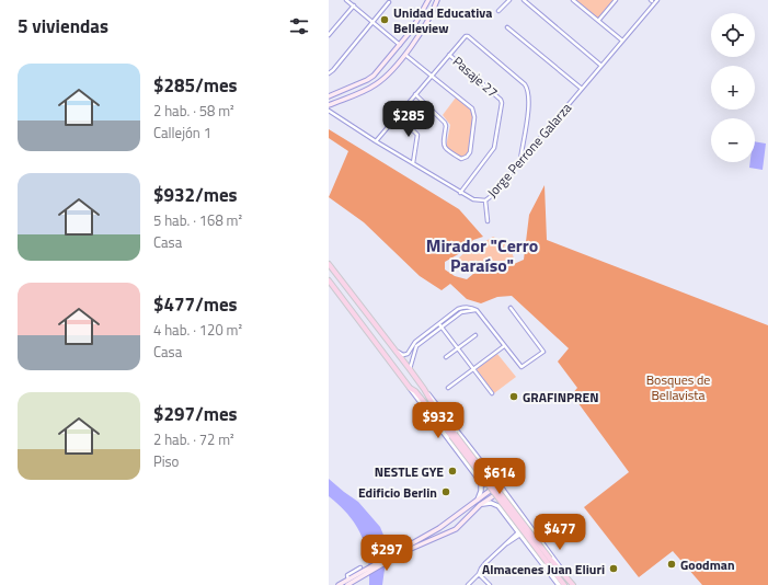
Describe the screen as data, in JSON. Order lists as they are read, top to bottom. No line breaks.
{"streets":{"street":["Pasaje 27","Jorge Perrone Galarza"]},"crossings":[["Pasaje 27","Jorge Perrone Galarza"]],"districts":["Mirador \"Cerro Paraíso\""],"parks":["Bosques de Bellavista"],"places":["Unidad Educativa Belleview","GRAFINPREN","NESTLE GYE","Edificio Berlin","Goodman","Almacenes Juan Eliuri"],"page":{"heading":"5 viviendas","map_buttons":["+","−"],"list":[{"name":"$285/mes","note":"2 hab. · 58 m² · Callejón 1"},{"name":"$932/mes","note":"5 hab. · 168 m² · Casa"},{"name":"$477/mes","note":"4 hab. · 120 m² · Casa"},{"name":"$297/mes","note":"2 hab. · 72 m² · Piso"}],"price":["$285","$932","$614","$477","$297"]}}
